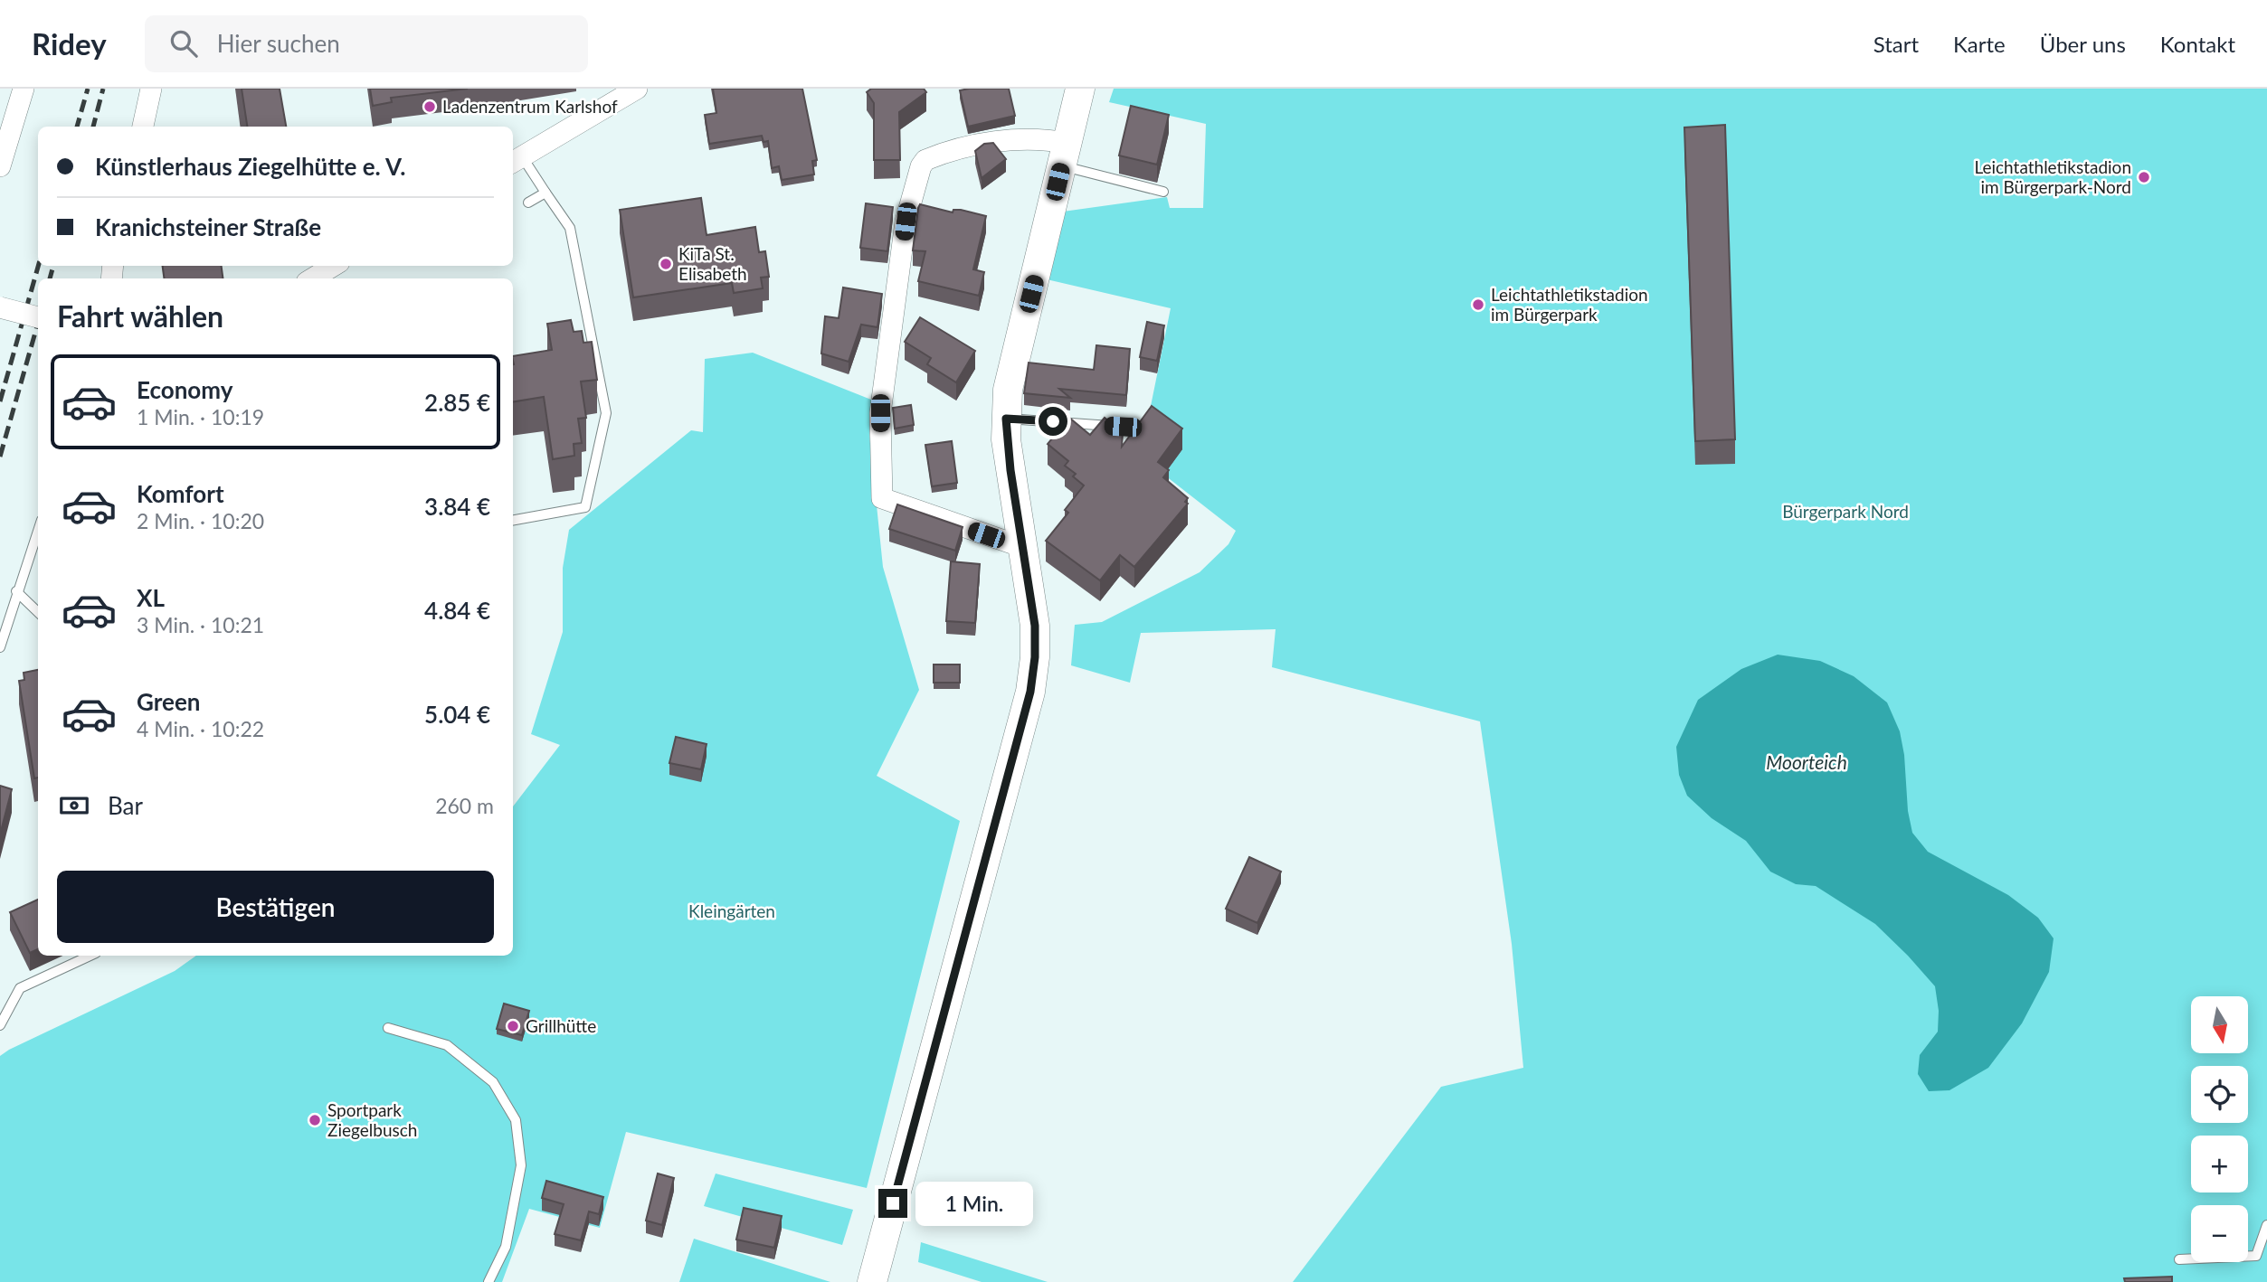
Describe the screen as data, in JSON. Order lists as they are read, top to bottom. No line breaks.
{"water":["Moorteich"],"parks":["Bürgerpark Nord","Kleingärten"],"places":["Ladenzentrum Karlshof","Leichtathletikstadion im Bürgerpark-Nord","KiTa St. Elisabeth","Leichtathletikstadion im Bürgerpark","Grillhütte","Sportpark Ziegelbusch"],"north":"bottom","page":{"header":"Ridey","search":"Hier suchen","nav":["Start","Karte","Über uns","Kontakt"],"banner":["Künstlerhaus Ziegelhütte e. V.","Kranichsteiner Straße"],"heading":"Fahrt wählen","list":[{"name":"Economy","note":"1 Min. · 10:19","value":"2.85 €"},{"name":"Komfort","note":"2 Min. · 10:20","value":"3.84 €"},{"name":"XL","note":"3 Min. · 10:21","value":"4.84 €"},{"name":"Green","note":"4 Min. · 10:22","value":"5.04 €"}],"pay":["Bar","260 m"],"buttons":"Bestätigen","map_buttons":["+","−"],"bubble":"1 Min."}}
